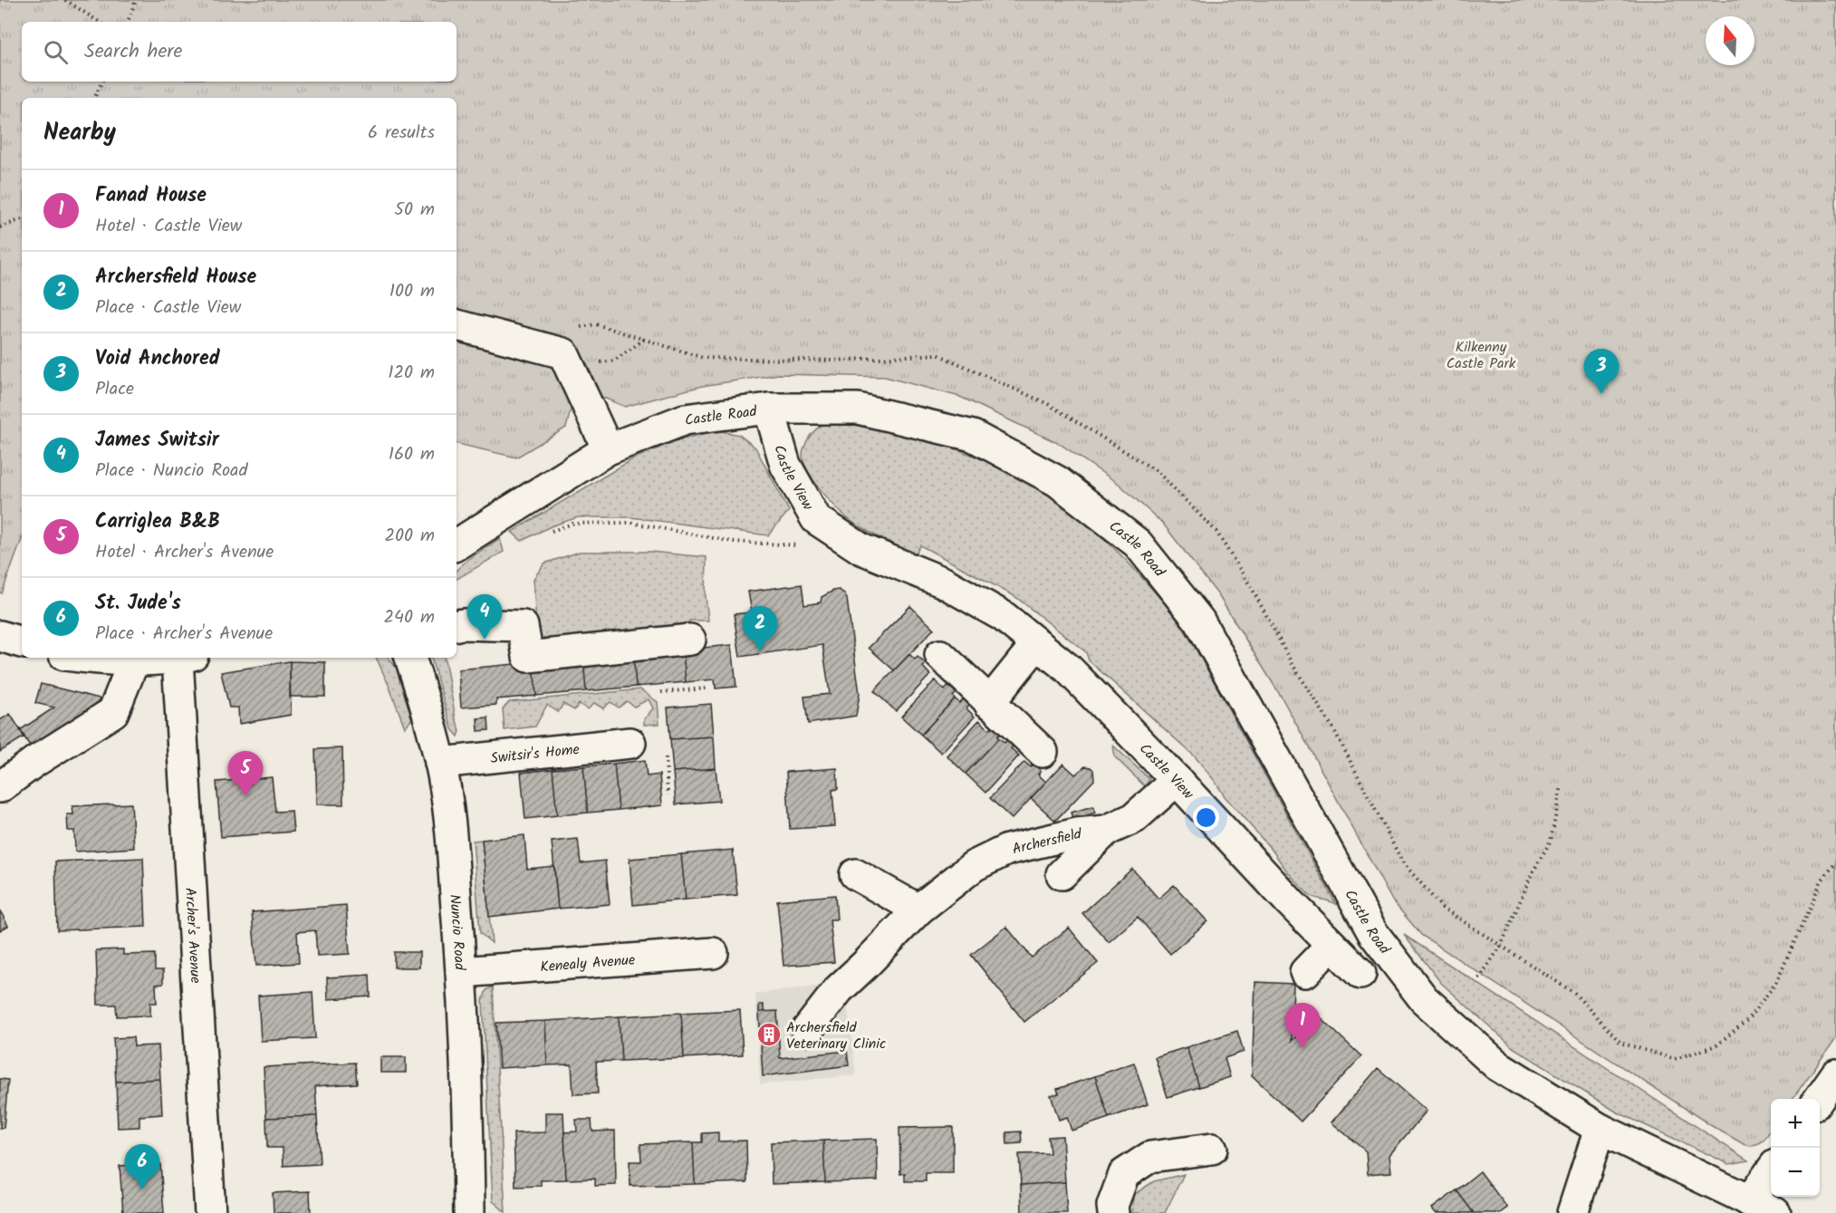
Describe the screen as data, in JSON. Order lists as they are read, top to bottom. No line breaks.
{"streets":{"street":["Castle Road","Castle View","Switsir's Home","Archersfield","Nuncio Road","Archer's Avenue","Kenealy Avenue"]},"crossings":[["Castle Road","Castle View"],["Castle View","Archersfield"],["Switsir's Home","Nuncio Road"],["Nuncio Road","Kenealy Avenue"]],"parks":["Kilkenny Castle Park"],"places":{"building":["Archersfield Veterinary Clinic"]},"north":"top","page":{"search":"Search here","heading":["Nearby","6 results"],"list":[{"mark":"1","name":"Fanad House","note":"Hotel · Castle View","value":"50 m"},{"mark":"2","name":"Archersfield House","note":"Place · Castle View","value":"100 m"},{"mark":"3","name":"Void Anchored","note":"Place","value":"120 m"},{"mark":"4","name":"James Switsir","note":"Place · Nuncio Road","value":"160 m"},{"mark":"5","name":"Carriglea B&B","note":"Hotel · Archer's Avenue","value":"200 m"},{"mark":"6","name":"St. Jude's","note":"Place · Archer's Avenue","value":"240 m"}],"pins":["3","4","2","5","1","6"],"map_buttons":["+","−"]}}
